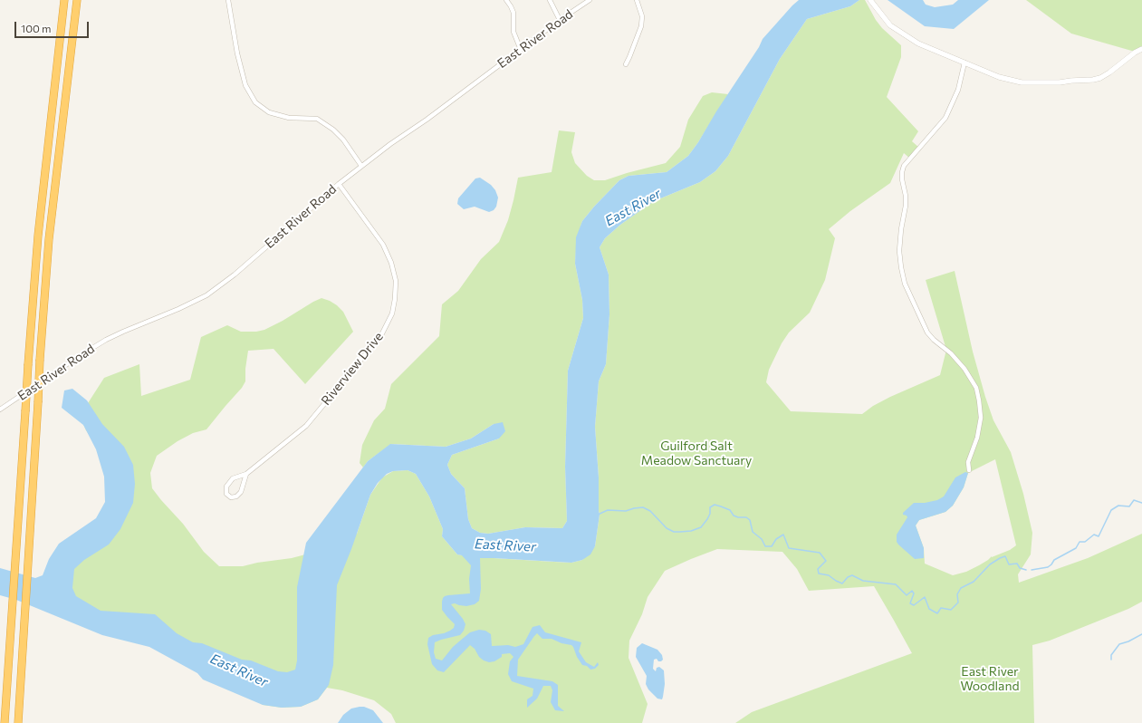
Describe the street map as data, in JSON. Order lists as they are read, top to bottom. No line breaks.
{"streets":{"street":["East River Road","Riverview Drive"]},"crossings":[["East River Road","Riverview Drive"]],"water":["East River"],"parks":["Guilford Salt Meadow Sanctuary","East River Woodland"],"scale_bar":"100 m"}
